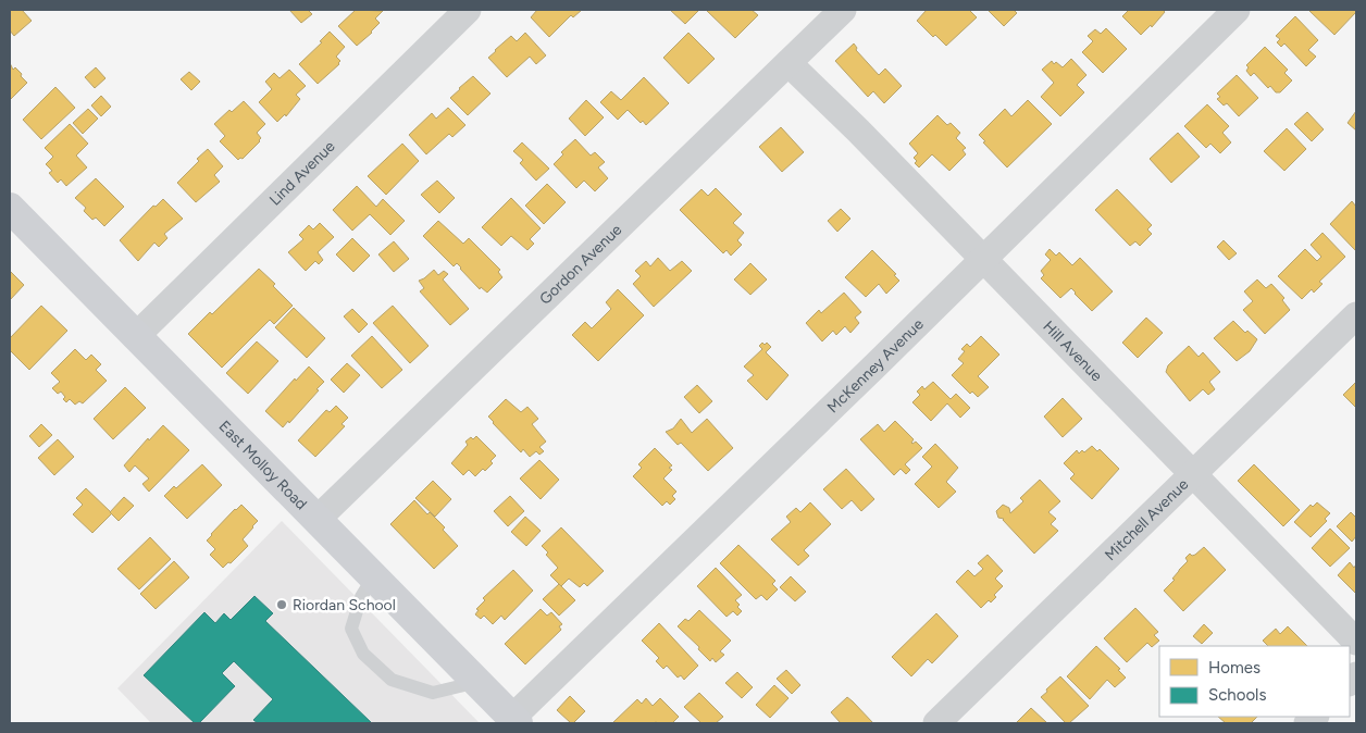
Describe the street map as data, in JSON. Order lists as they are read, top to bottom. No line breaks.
{"streets":{"street":["Lind Avenue","Gordon Avenue","Hill Avenue","McKenney Avenue","East Molloy Road","Mitchell Avenue"]},"crossings":[["Lind Avenue","East Molloy Road"],["Gordon Avenue","Hill Avenue"],["Gordon Avenue","East Molloy Road"],["Hill Avenue","McKenney Avenue"],["Hill Avenue","Mitchell Avenue"],["McKenney Avenue","East Molloy Road"]],"places":["Riordan School"],"legend":["Homes","Schools"]}
